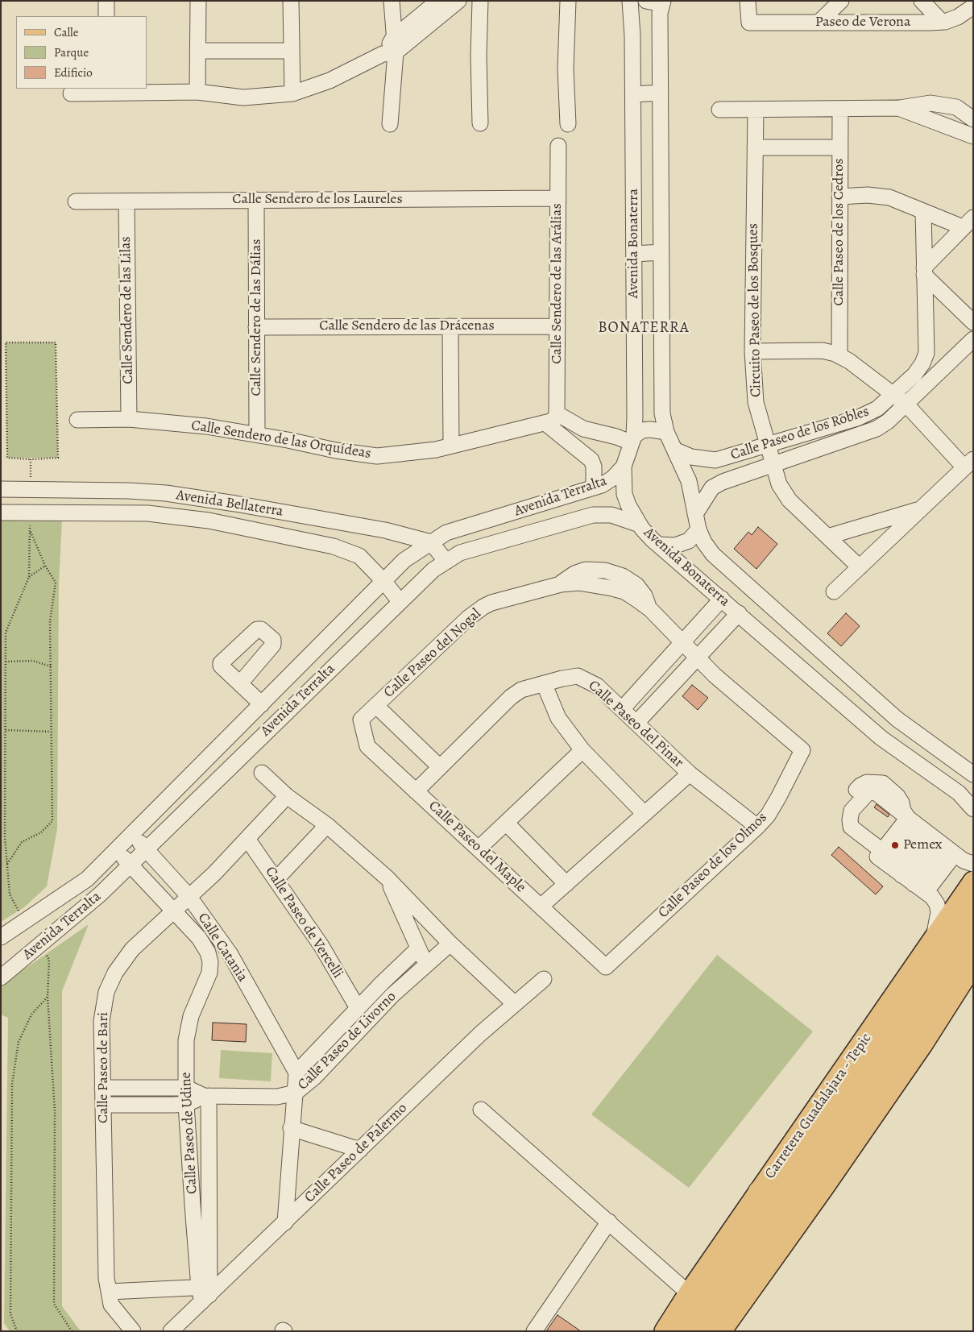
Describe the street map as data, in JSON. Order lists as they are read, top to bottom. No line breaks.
{"streets":{"main road":["Carretera Guadalajara - Tepic"],"street":["Paseo de Verona","Calle Sendero de los Laureles","Calle Paseo de los Cedros","Avenida Bonaterra","Calle Sendero de las Arálias","Calle Sendero de las Lilas","Circuito Paseo de los Bosques","Calle Sendero de las Dálias","Calle Sendero de las Drácenas","Calle Paseo de los Robles","Calle Sendero de las Orquídeas","Avenida Terralta","Avenida Bellaterra","Calle Paseo del Nogal","Calle Paseo del Pinar","Calle Paseo del Maple","Calle Paseo de los Olmos","Calle Paseo de Vercelli","Calle Catania","Calle Paseo de Livorno","Calle Paseo de Bari","Calle Paseo de Udine","Calle Paseo de Palermo"]},"crossings":[["Calle Sendero de los Laureles","Calle Sendero de las Arálias"],["Calle Sendero de los Laureles","Calle Sendero de las Lilas"],["Calle Sendero de los Laureles","Calle Sendero de las Dálias"],["Avenida Bonaterra","Calle Paseo de los Robles"],["Avenida Bonaterra","Avenida Terralta"],["Calle Sendero de las Arálias","Calle Sendero de las Drácenas"],["Calle Sendero de las Arálias","Calle Sendero de las Orquídeas"],["Calle Sendero de las Lilas","Calle Sendero de las Orquídeas"],["Circuito Paseo de los Bosques","Calle Paseo de los Robles"],["Calle Sendero de las Dálias","Calle Sendero de las Drácenas"],["Calle Sendero de las Dálias","Calle Sendero de las Orquídeas"],["Avenida Terralta","Avenida Bellaterra"],["Avenida Terralta","Calle Catania"],["Calle Paseo del Nogal","Calle Paseo del Maple"],["Calle Paseo del Nogal","Calle Paseo de los Olmos"],["Calle Paseo del Pinar","Calle Paseo del Maple"],["Calle Paseo del Pinar","Calle Paseo de los Olmos"],["Calle Paseo del Maple","Calle Paseo de los Olmos"],["Calle Paseo de Vercelli","Calle Paseo de Livorno"],["Calle Paseo de Vercelli","Calle Paseo de Bari"],["Calle Catania","Calle Paseo de Livorno"],["Calle Catania","Calle Paseo de Bari"],["Calle Paseo de Livorno","Calle Paseo de Bari"],["Calle Paseo de Livorno","Calle Paseo de Udine"],["Calle Paseo de Udine","Calle Paseo de Palermo"]],"districts":["BONATERRA"],"places":["Pemex"],"legend":["Calle","Parque","Edificio"]}
